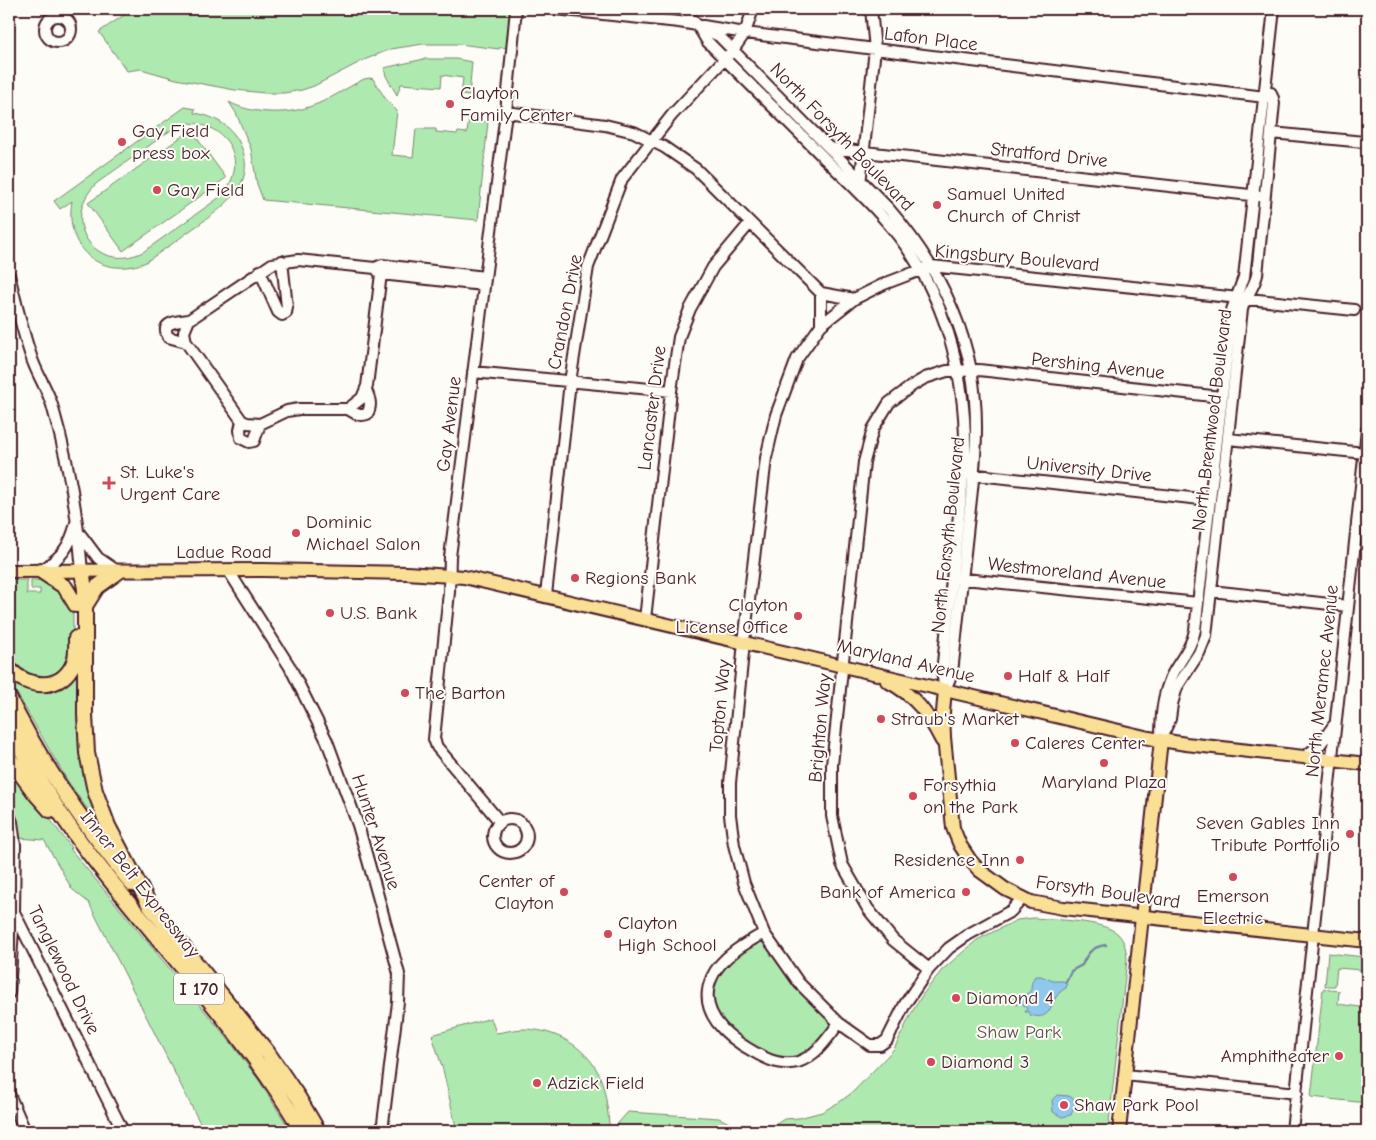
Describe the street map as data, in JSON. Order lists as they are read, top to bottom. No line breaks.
{"streets":{"highway":["Inner Belt Expressway","I 170"],"main road":["North Brentwood Boulevard","Ladue Road","Maryland Avenue","Forsyth Boulevard"],"street":["Lafon Place","North Forsyth Boulevard","Stratford Drive","Kingsbury Boulevard","Crandon Drive","Pershing Avenue","Lancaster Drive","Gay Avenue","University Drive","Westmoreland Avenue","North Meramec Avenue","Topton Way","Brighton Way","Hunter Avenue","Tanglewood Drive"]},"crossings":[["Lafon Place","North Forsyth Boulevard"],["Lafon Place","Crandon Drive"],["Lafon Place","North Brentwood Boulevard"],["North Forsyth Boulevard","Stratford Drive"],["North Forsyth Boulevard","Kingsbury Boulevard"],["North Forsyth Boulevard","Crandon Drive"],["North Forsyth Boulevard","Pershing Avenue"],["North Forsyth Boulevard","University Drive"],["North Forsyth Boulevard","Westmoreland Avenue"],["North Forsyth Boulevard","Maryland Avenue"],["North Forsyth Boulevard","Brighton Way"],["North Forsyth Boulevard","Forsyth Boulevard"],["Stratford Drive","North Brentwood Boulevard"],["Kingsbury Boulevard","North Brentwood Boulevard"],["Kingsbury Boulevard","Topton Way"],["Crandon Drive","Maryland Avenue"],["Pershing Avenue","North Brentwood Boulevard"],["Pershing Avenue","Brighton Way"],["Lancaster Drive","Maryland Avenue"],["North Brentwood Boulevard","University Drive"],["North Brentwood Boulevard","Westmoreland Avenue"],["North Brentwood Boulevard","Maryland Avenue"],["North Brentwood Boulevard","Forsyth Boulevard"],["Gay Avenue","Ladue Road"],["Gay Avenue","Maryland Avenue"],["Ladue Road","Maryland Avenue"],["Ladue Road","Hunter Avenue"],["Maryland Avenue","North Meramec Avenue"],["Maryland Avenue","Topton Way"],["Maryland Avenue","Brighton Way"],["Maryland Avenue","Forsyth Boulevard"],["North Meramec Avenue","Forsyth Boulevard"],["Topton Way","Brighton Way"]],"parks":["Shaw Park"],"places":{"other":["Clayton Family Center","Gay Field press box","Gay Field","Samuel United Church of Christ","Dominic Michael Salon","Regions Bank","U.S. Bank","Clayton License Office","Half & Half","The Barton","Straub's Market","Caleres Center","Maryland Plaza","Forsythia on the Park","Seven Gables Inn Tribute Portfolio","Residence Inn","Emerson Electric","Center of Clayton","Bank of America","Clayton High School","Diamond 4","Amphitheater","Diamond 3","Adzick Field","Shaw Park Pool"],"health":["St. Luke's Urgent Care"]}}
